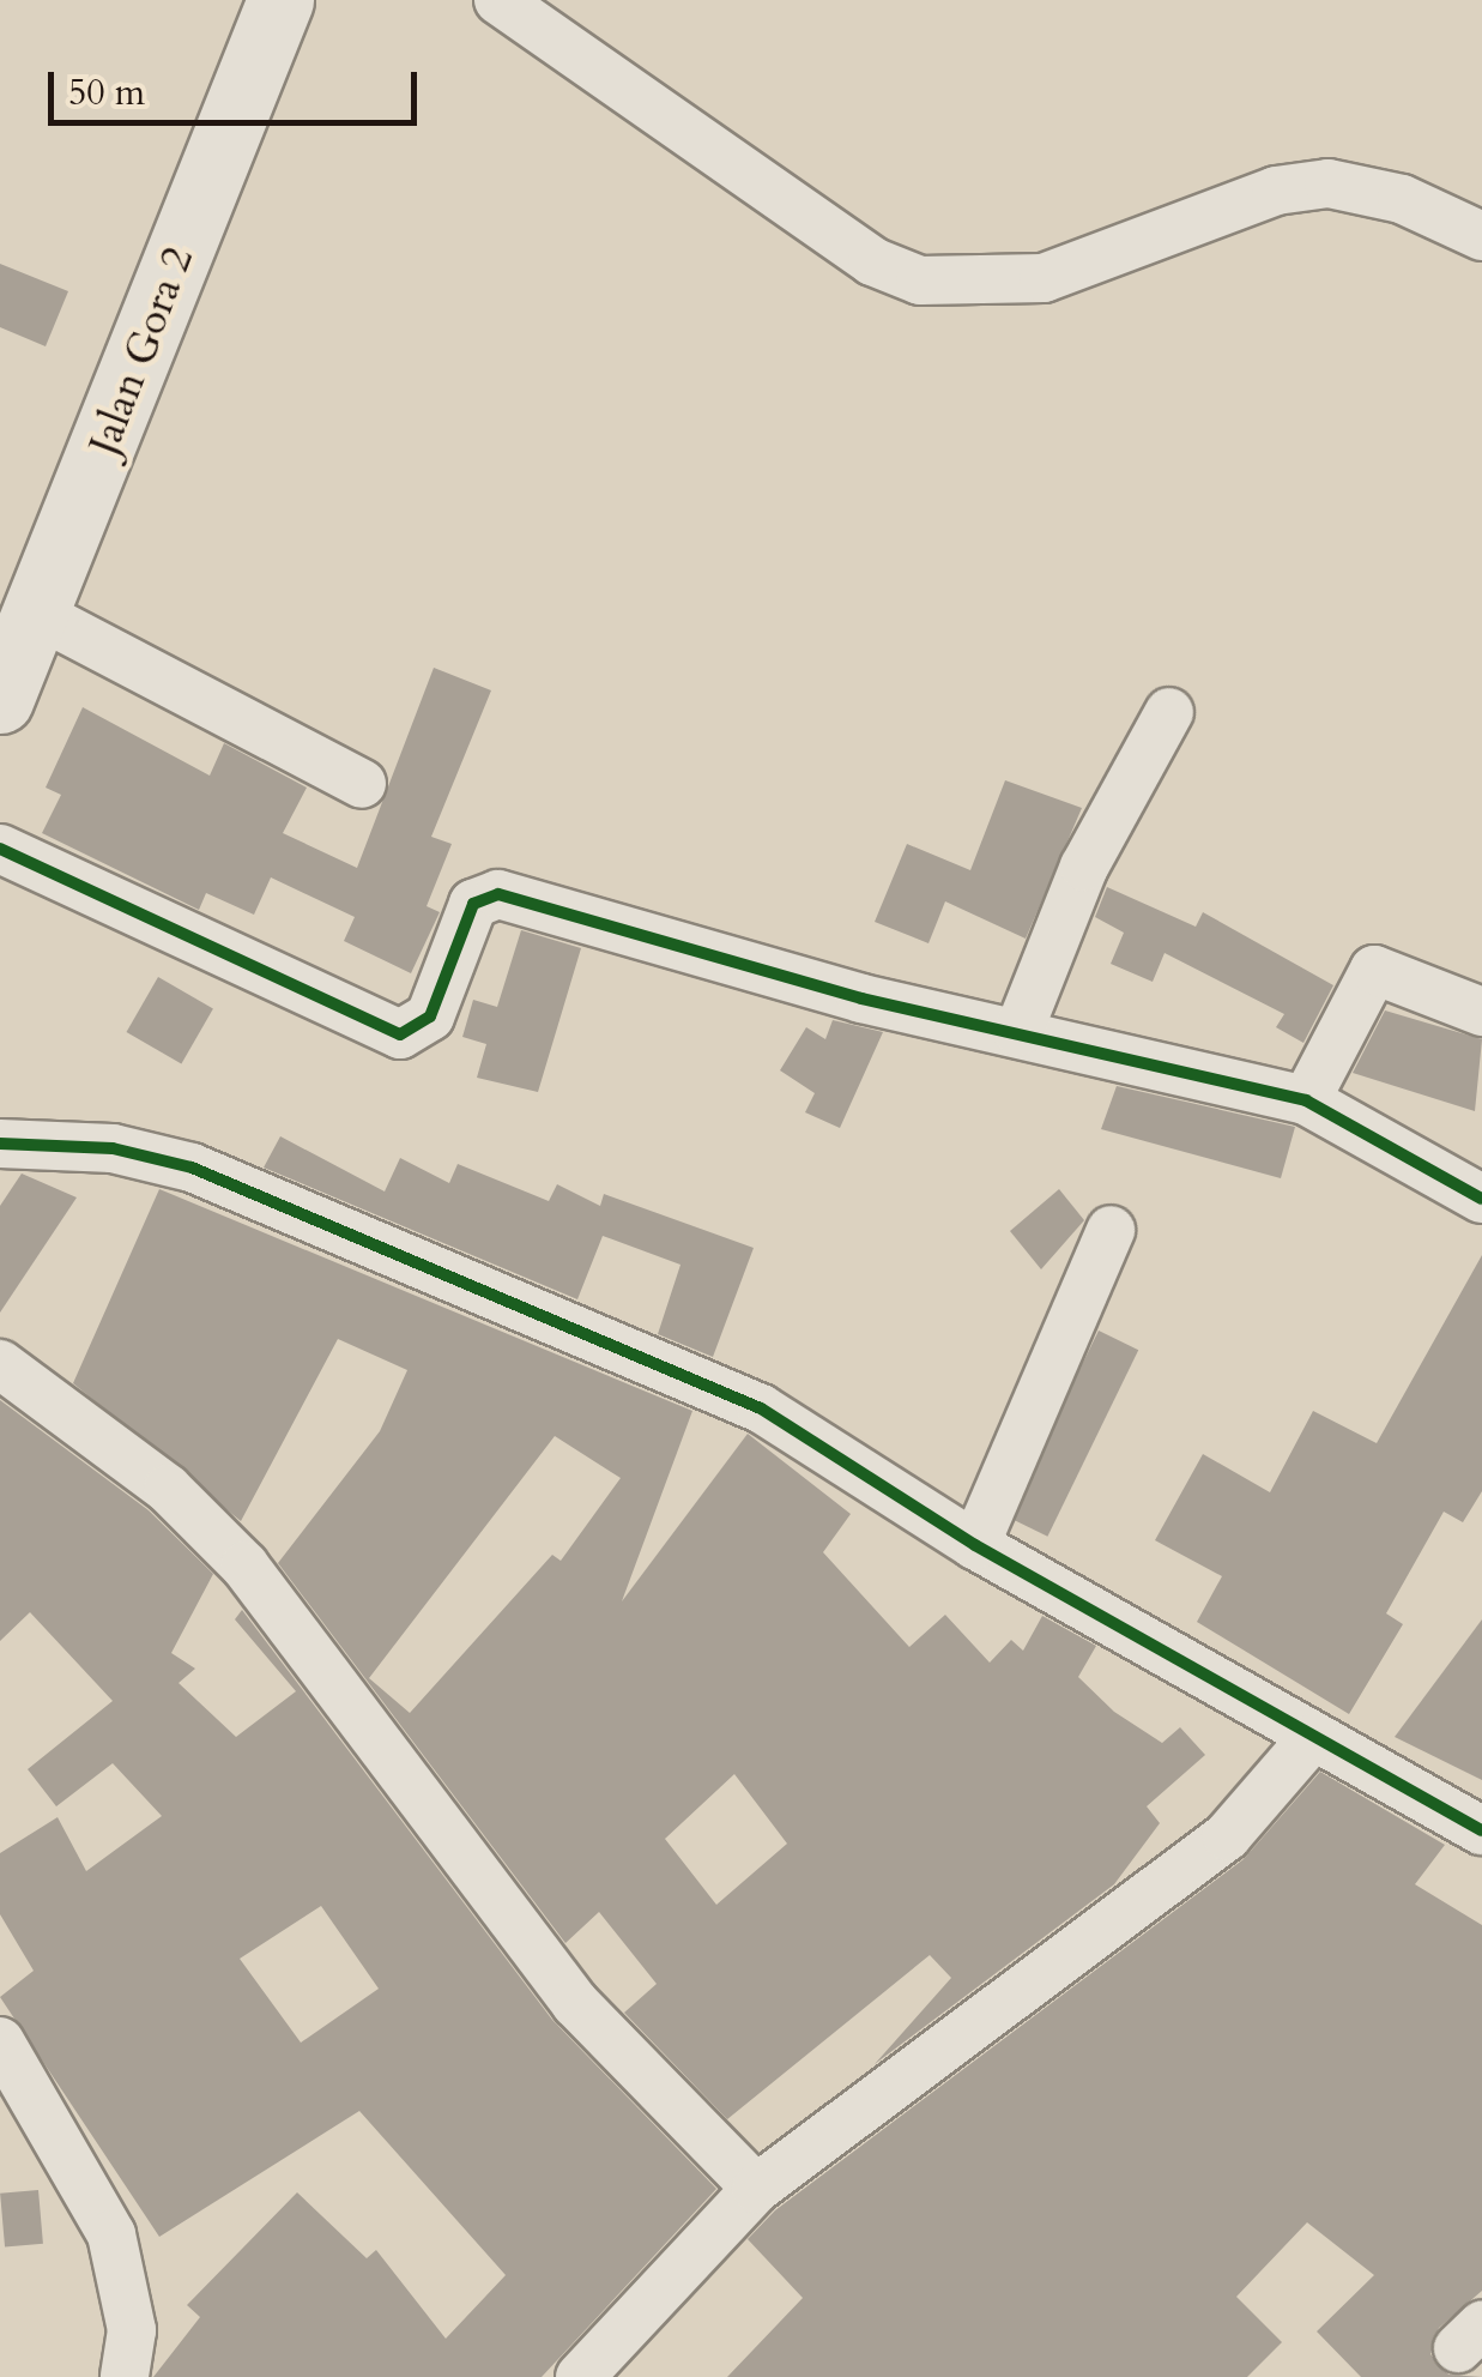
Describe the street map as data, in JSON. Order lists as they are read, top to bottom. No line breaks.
{"streets":{"street":["Jalan Gora 2"]},"scale_bar":"50 m"}
